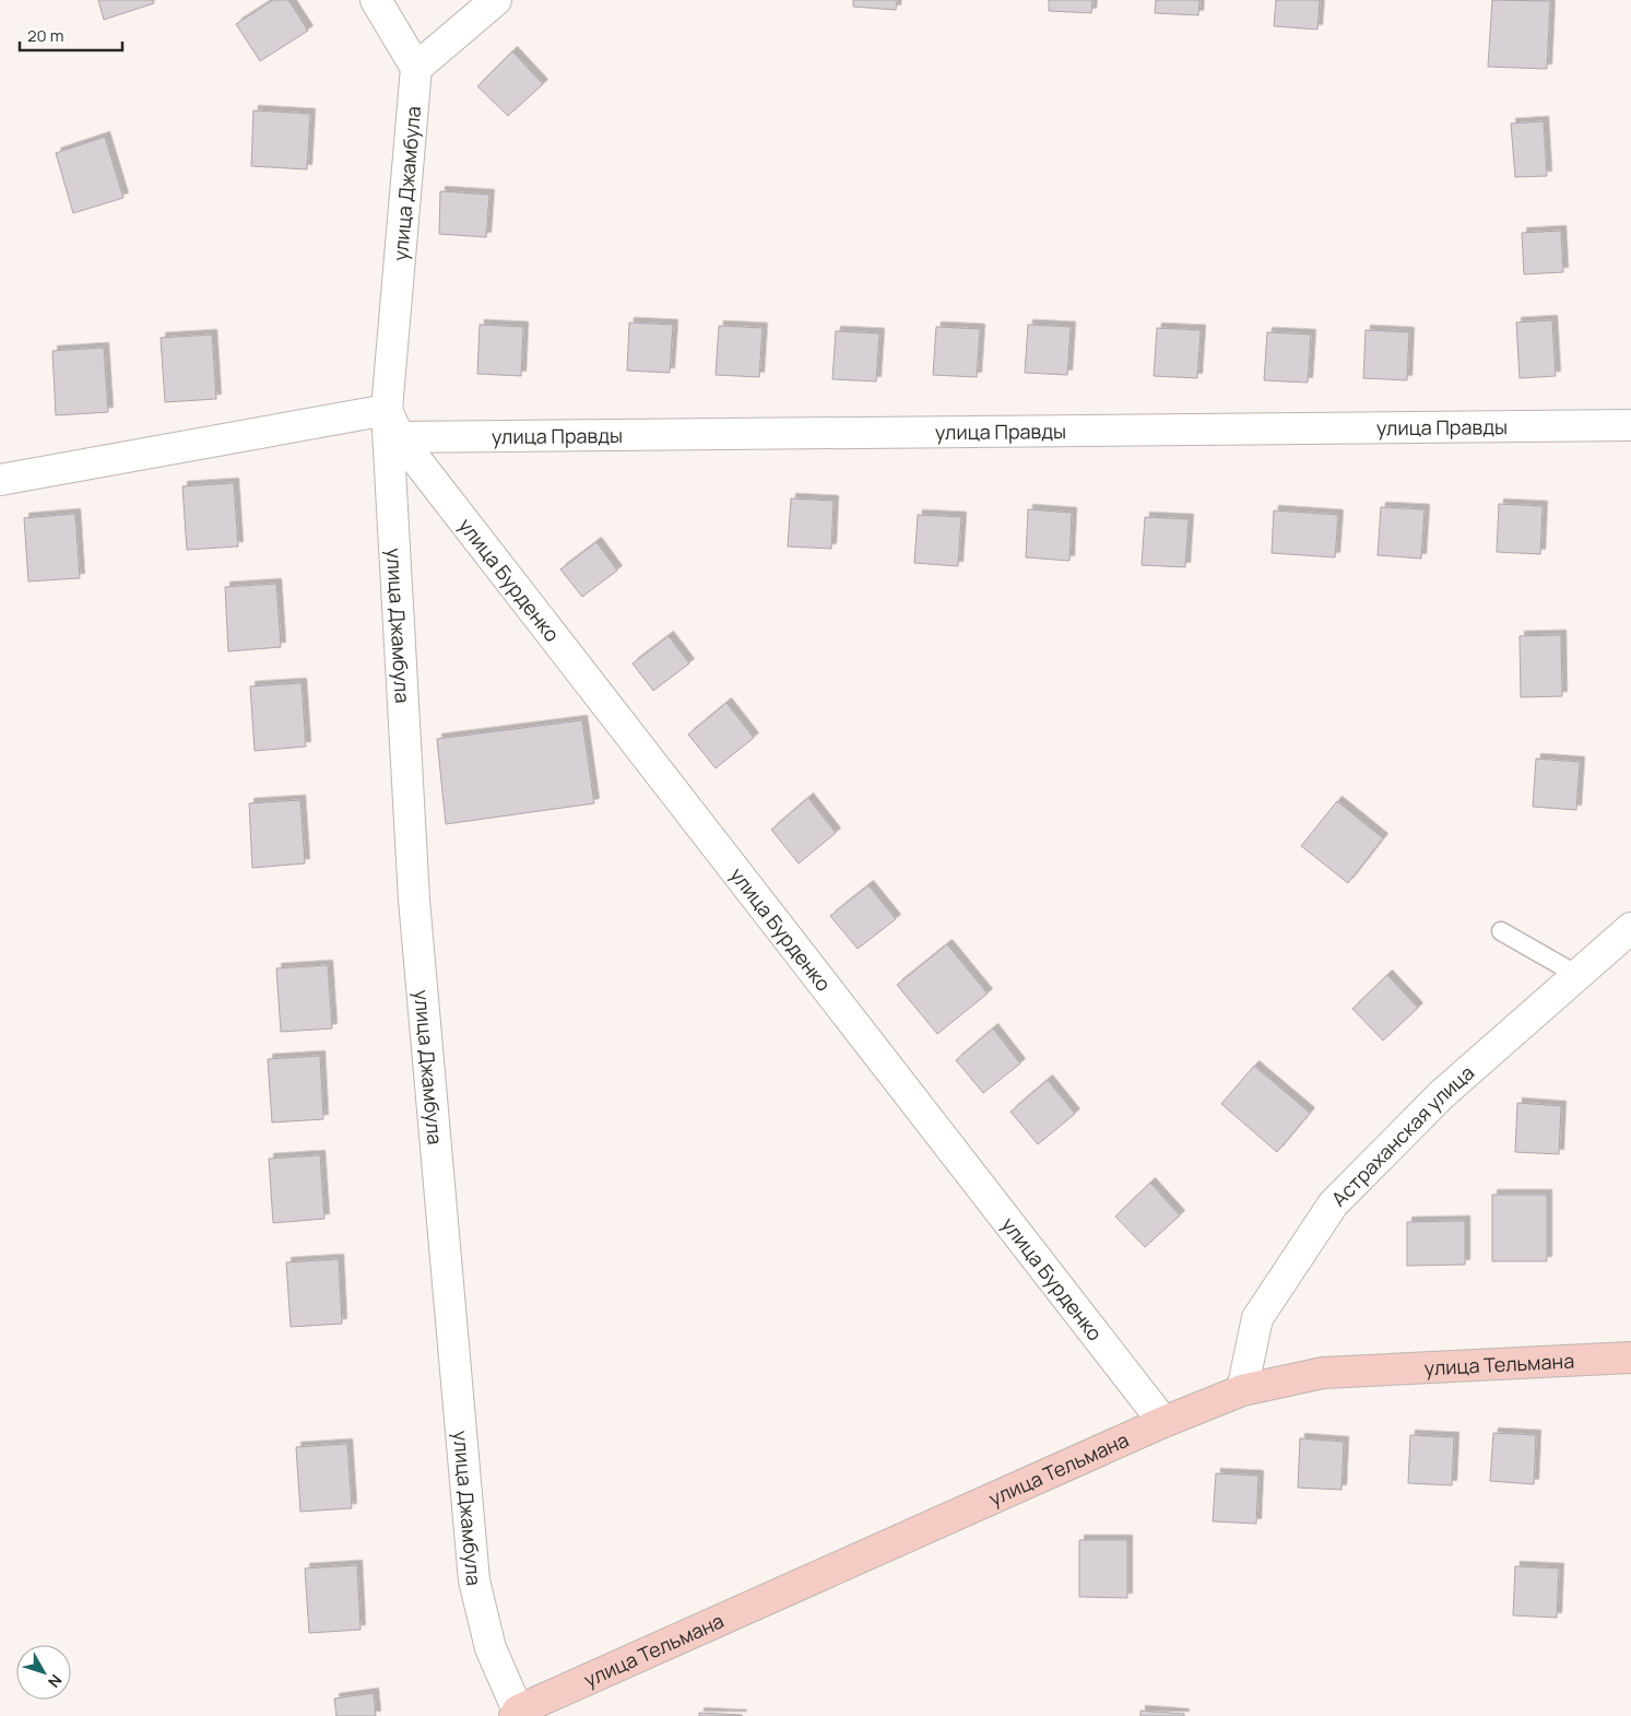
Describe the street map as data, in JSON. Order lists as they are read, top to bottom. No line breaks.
{"streets":{"main road":["улица Тельмана"],"street":["улица Джамбула","улица Правды","улица Бурденко","Астраханская улица"]},"crossings":[["улица Джамбула","улица Тельмана"],["улица Правды","улица Бурденко"],["улица Бурденко","улица Тельмана"],["Астраханская улица","улица Тельмана"]],"scale_bar":"20 m","north":"bottom right"}
